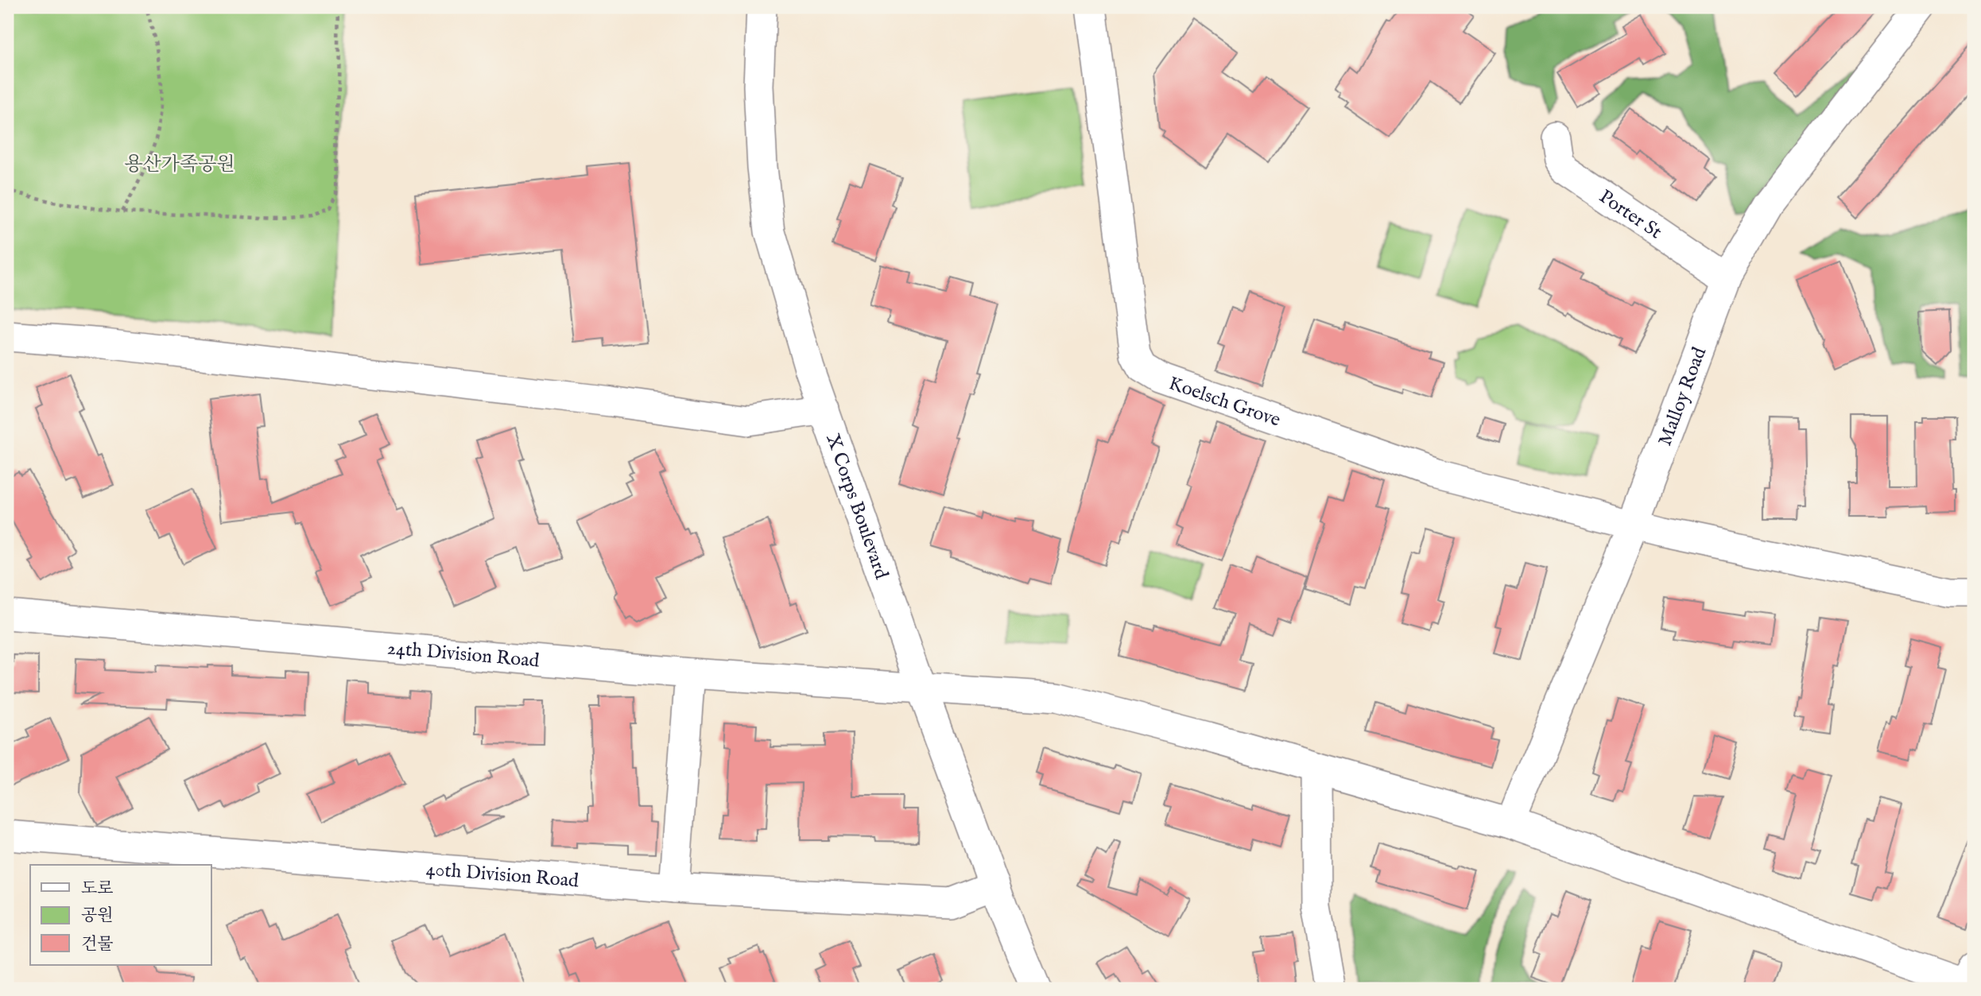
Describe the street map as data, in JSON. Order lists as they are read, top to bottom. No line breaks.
{"streets":{"street":["Porter St","Malloy Road","Koelsch Grove","X Corps Boulevard","24th Division Road","40th Division Road"]},"crossings":[["Porter St","Malloy Road"],["Malloy Road","Koelsch Grove"],["Malloy Road","24th Division Road"],["X Corps Boulevard","24th Division Road"],["X Corps Boulevard","40th Division Road"]],"parks":["용산가족공원"],"legend":["도로","공원","건물"]}
